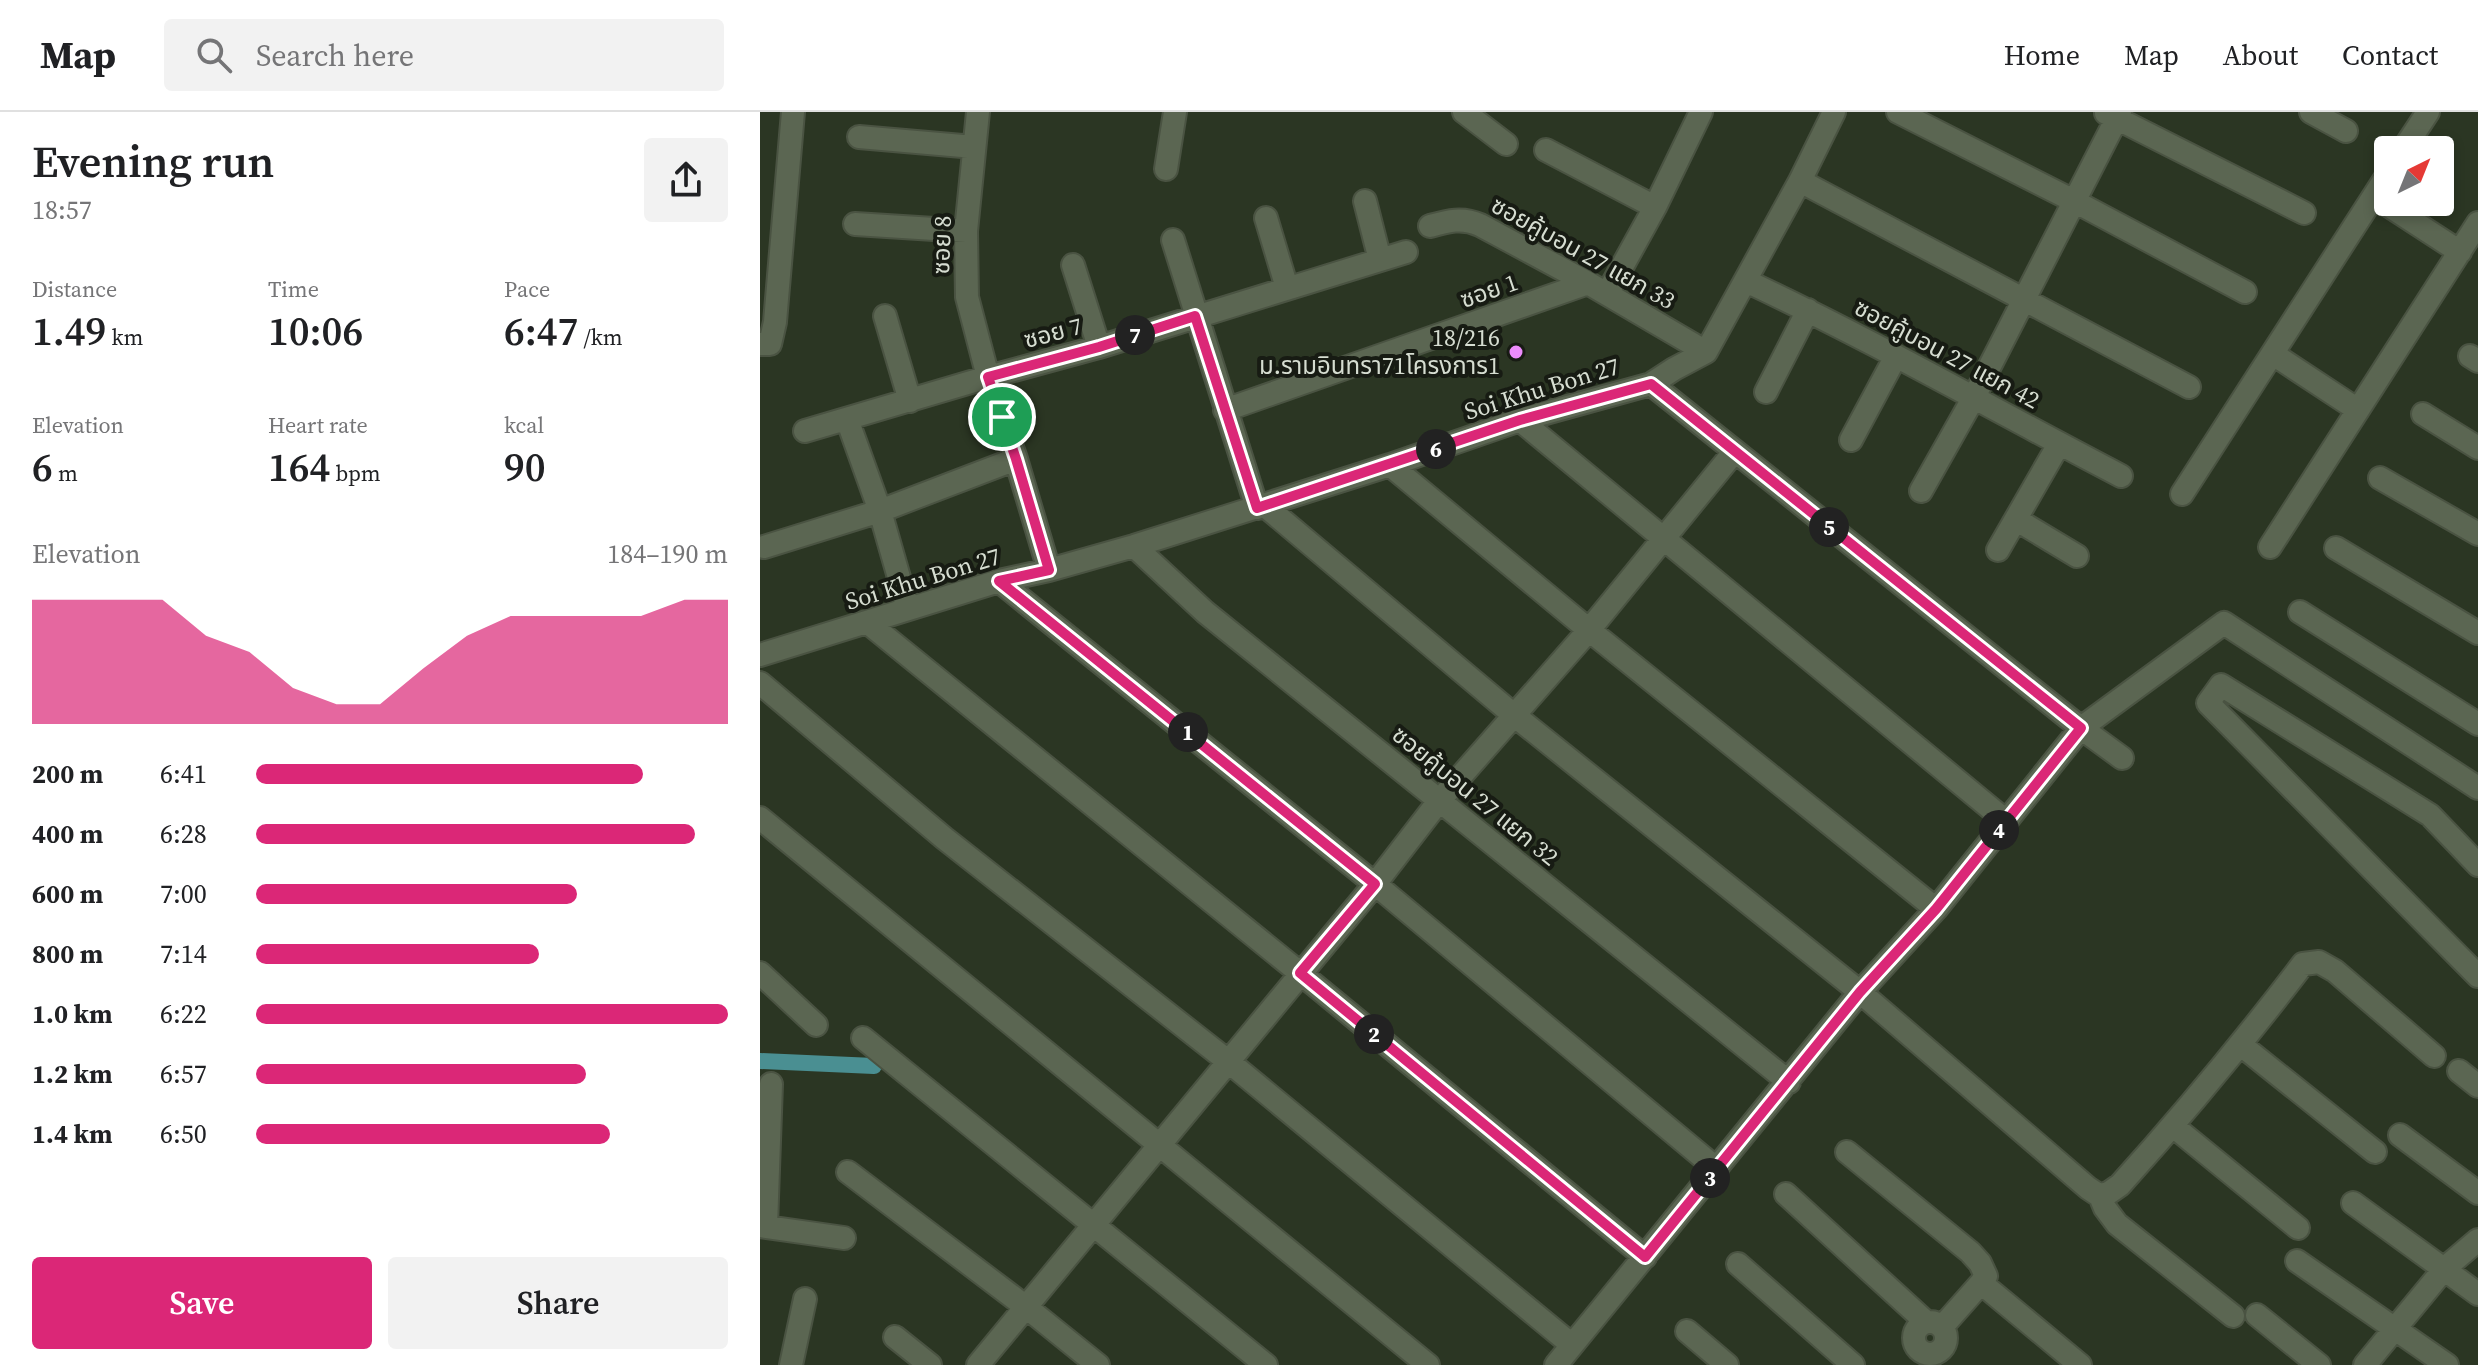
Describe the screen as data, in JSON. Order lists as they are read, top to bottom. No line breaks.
{"streets":{"street":["ซอย 8","ซอยคู้บอน 27 แยก 33","ซอย 1","ซอย 7","ซอยคู้บอน 27 แยก 42","Soi Khu Bon 27","ซอยคู้บอน 27 แยก 32"]},"crossings":[["ซอย 8","ซอย 7"],["ซอย 8","Soi Khu Bon 27"],["ซอยคู้บอน 27 แยก 33","ซอย 1"],["ซอยคู้บอน 27 แยก 33","Soi Khu Bon 27"],["Soi Khu Bon 27","ซอยคู้บอน 27 แยก 32"]],"places":["18/216 ม.รามอินทรา71โครงการ1"],"north":"top right","page":{"header":"Map","search":"Search here","nav":["Home","Map","About","Contact"],"heading":["Evening run","18:57"],"stats":[["Distance","1.49 km"],["Time","10:06"],["Pace","6:47 /km"],["Elevation","6 m"],["Heart rate","164 bpm"],["kcal","90"]],"pins":["7","6","5","1","4","2","3"],"chart":["Elevation","184–190 m"],"list":[{"name":"200 m","note":"6:41"},{"name":"400 m","note":"6:28"},{"name":"600 m","note":"7:00"},{"name":"800 m","note":"7:14"},{"name":"1.0 km","note":"6:22"},{"name":"1.2 km","note":"6:57"},{"name":"1.4 km","note":"6:50"}],"buttons":["Save","Share"]}}
